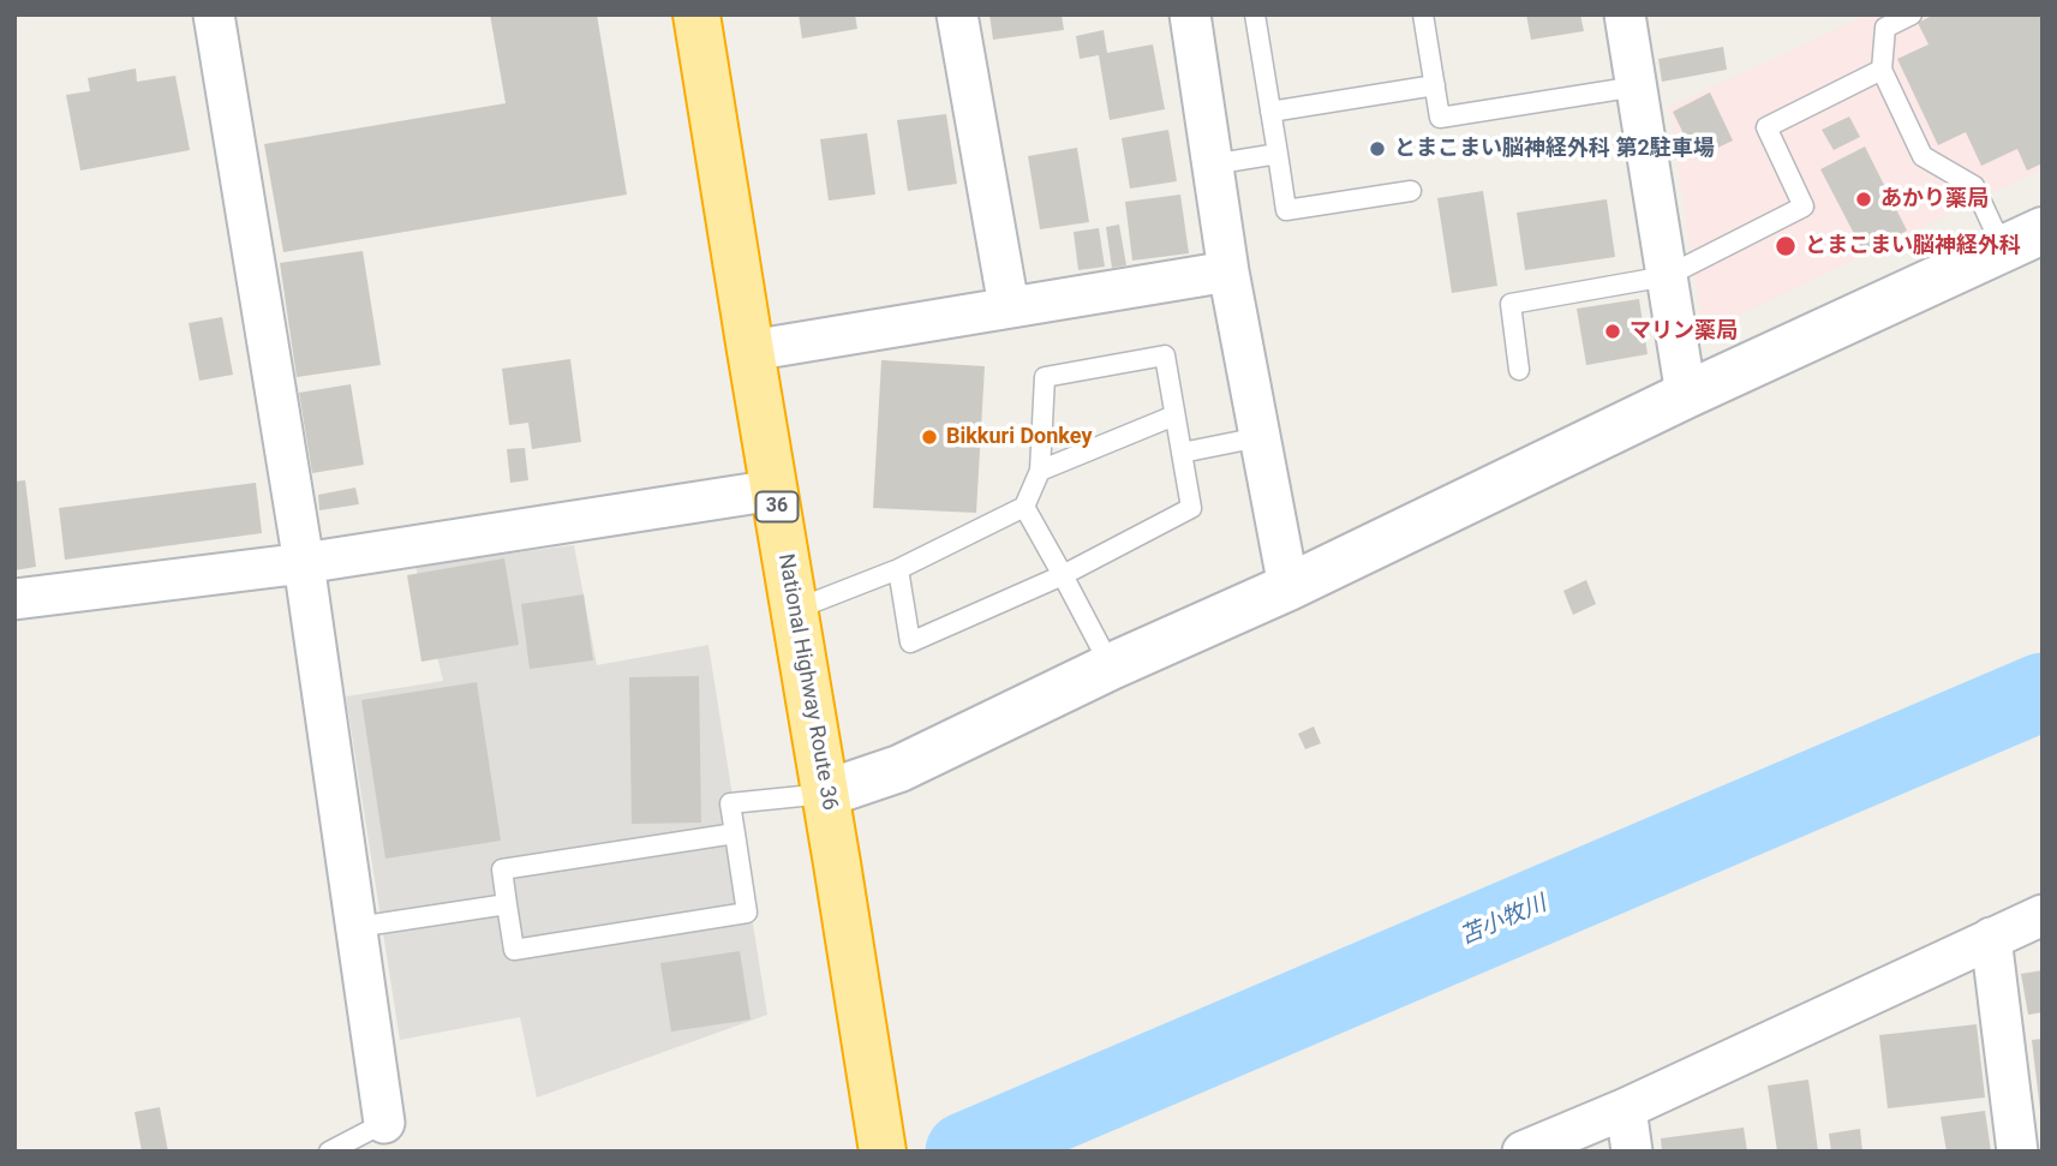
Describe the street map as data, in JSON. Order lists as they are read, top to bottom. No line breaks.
{"streets":{"highway":["36","National Highway Route 36"]},"water":["苫小牧川"],"places":["とまこまい脳神経外科 第2駐車場","あかり薬局","とまこまい脳神経外科","マリン薬局","Bikkuri Donkey"]}
